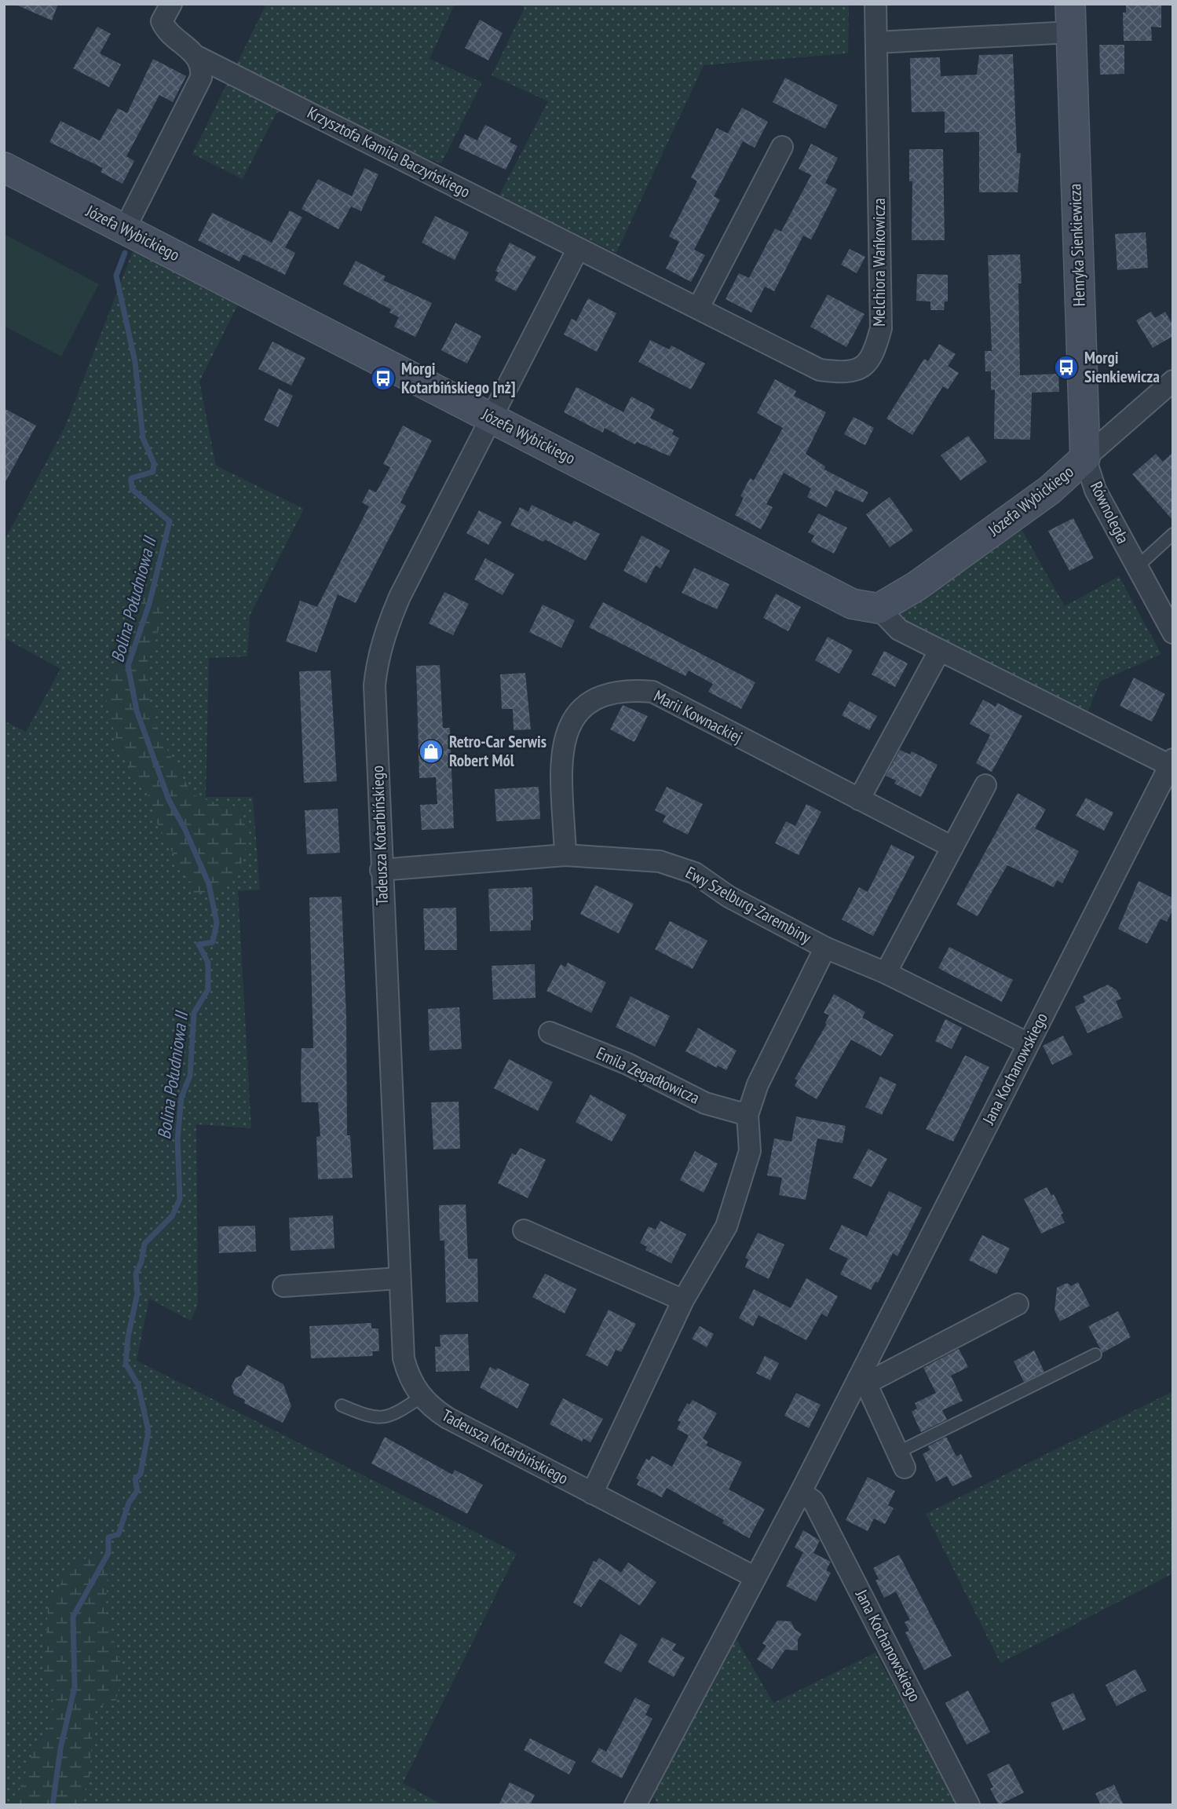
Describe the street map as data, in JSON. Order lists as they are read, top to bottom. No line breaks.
{"streets":{"street":["Krzysztofa Kamila Baczyńskiego","Józefa Wybickiego","Henryka Sienkiewicza","Melchiora Wańkowicza","Równoległa","Marii Kownackiej","Tadeusza Kotarbińskiego","Ewy Szelburg-Zarembiny","Jana Kochanowskiego","Emila Zegadłowicza"]},"crossings":[["Krzysztofa Kamila Baczyńskiego","Melchiora Wańkowicza"],["Krzysztofa Kamila Baczyńskiego","Tadeusza Kotarbińskiego"],["Józefa Wybickiego","Henryka Sienkiewicza"],["Józefa Wybickiego","Równoległa"],["Józefa Wybickiego","Tadeusza Kotarbińskiego"],["Henryka Sienkiewicza","Melchiora Wańkowicza"],["Henryka Sienkiewicza","Równoległa"],["Melchiora Wańkowicza","Tadeusza Kotarbińskiego"],["Marii Kownackiej","Ewy Szelburg-Zarembiny"],["Tadeusza Kotarbińskiego","Ewy Szelburg-Zarembiny"],["Tadeusza Kotarbińskiego","Jana Kochanowskiego"],["Ewy Szelburg-Zarembiny","Jana Kochanowskiego"]],"water":["Bolina Południowa II"],"places":{"bus stop":["Morgi Sienkiewicza","Morgi Kotarbińskiego [nż]"],"shop":["Retro-Car Serwis Robert Mól"]}}
